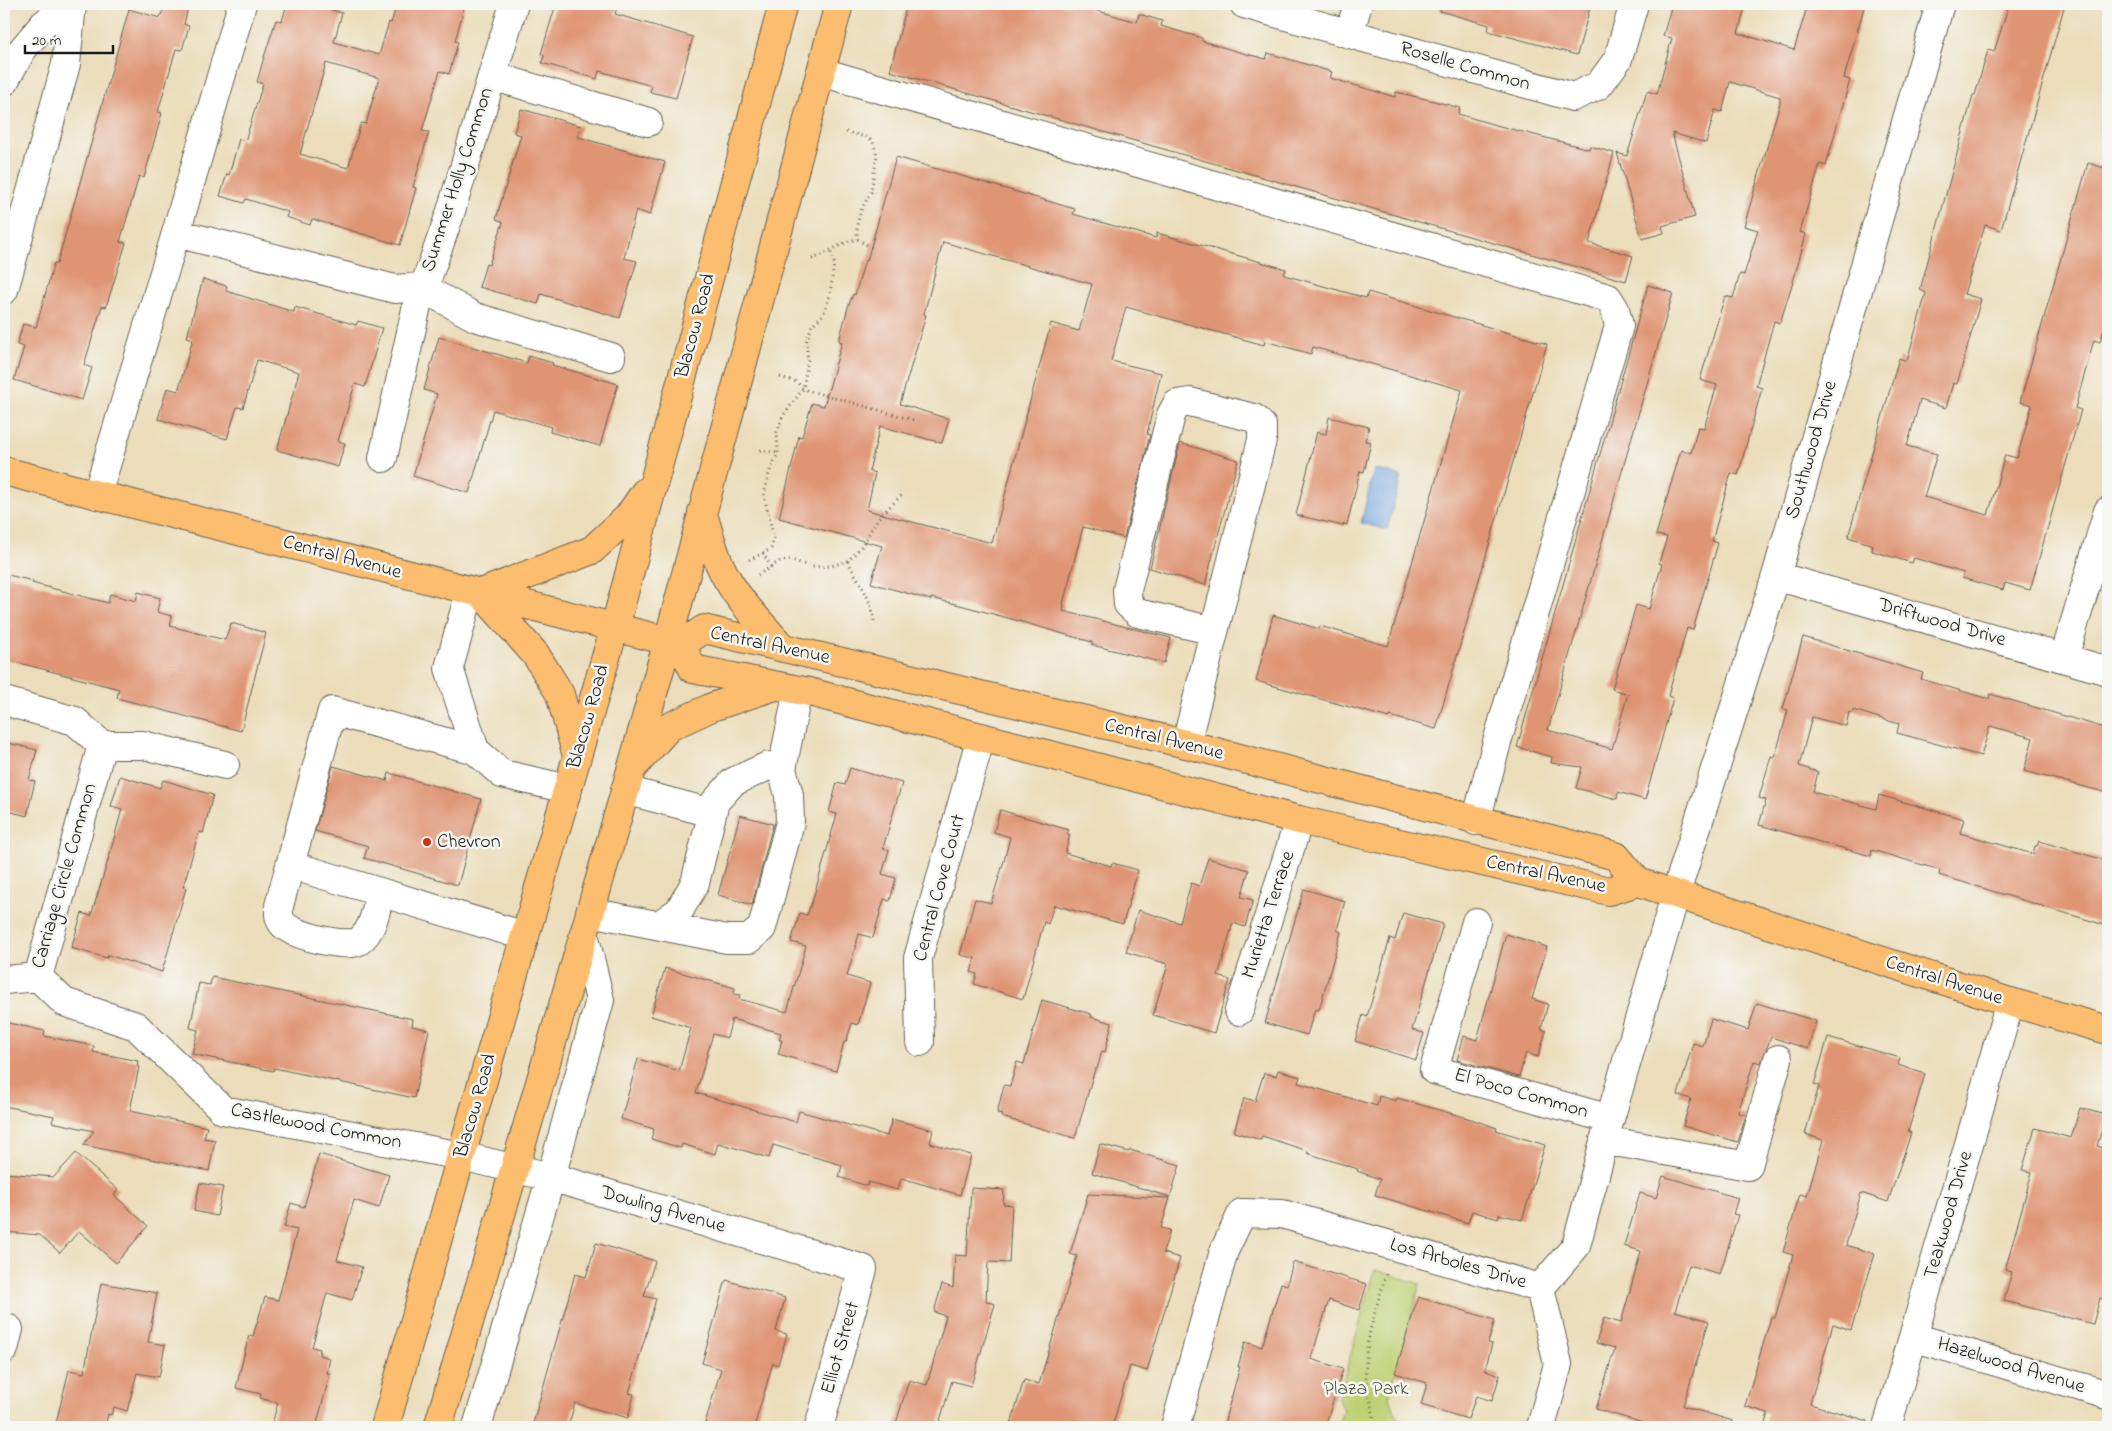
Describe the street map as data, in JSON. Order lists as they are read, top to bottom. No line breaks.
{"streets":{"main road":["Blacow Road","Central Avenue"],"street":["Roselle Common","Summer Holly Common","Southwood Drive","Driftwood Drive","Carriage Circle Common","Central Cove Court","Murietta Terrace","El Poco Common","Castlewood Common","Dowling Avenue","Teakwood Drive","Los Arboles Drive","Elliot Street","Hazelwood Avenue"]},"crossings":[["Blacow Road","Central Avenue"],["Blacow Road","Castlewood Common"],["Blacow Road","Dowling Avenue"],["Southwood Drive","Central Avenue"],["Southwood Drive","Driftwood Drive"],["Southwood Drive","Los Arboles Drive"],["Central Avenue","Central Cove Court"],["Central Avenue","Murietta Terrace"],["Central Avenue","Teakwood Drive"],["Central Avenue","Los Arboles Drive"],["Carriage Circle Common","Castlewood Common"],["El Poco Common","Los Arboles Drive"],["Castlewood Common","Dowling Avenue"],["Dowling Avenue","Elliot Street"],["Teakwood Drive","Hazelwood Avenue"]],"parks":["Plaza Park"],"places":["Chevron"],"scale_bar":"20 m"}
